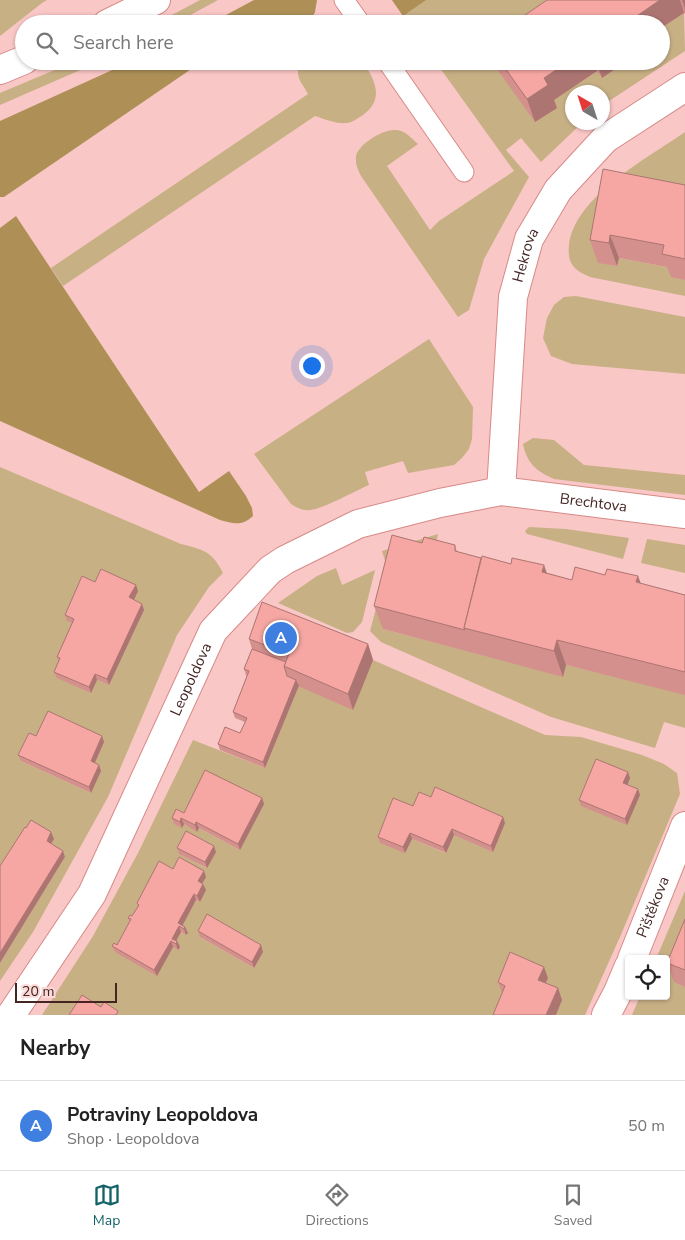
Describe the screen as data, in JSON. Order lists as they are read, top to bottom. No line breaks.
{"streets":{"street":["Hekrova","Brechtova","Leopoldova","Pištěkova"]},"crossings":[["Hekrova","Brechtova"],["Hekrova","Leopoldova"],["Brechtova","Leopoldova"]],"scale_bar":"20 m","north":"top left","page":{"search":"Search here","pins":"A","scale":"20 m","heading":"Nearby","list":[{"mark":"A","name":"Potraviny Leopoldova","note":"Shop · Leopoldova","value":"50 m"}],"nav":["Map","Directions","Saved"]}}
